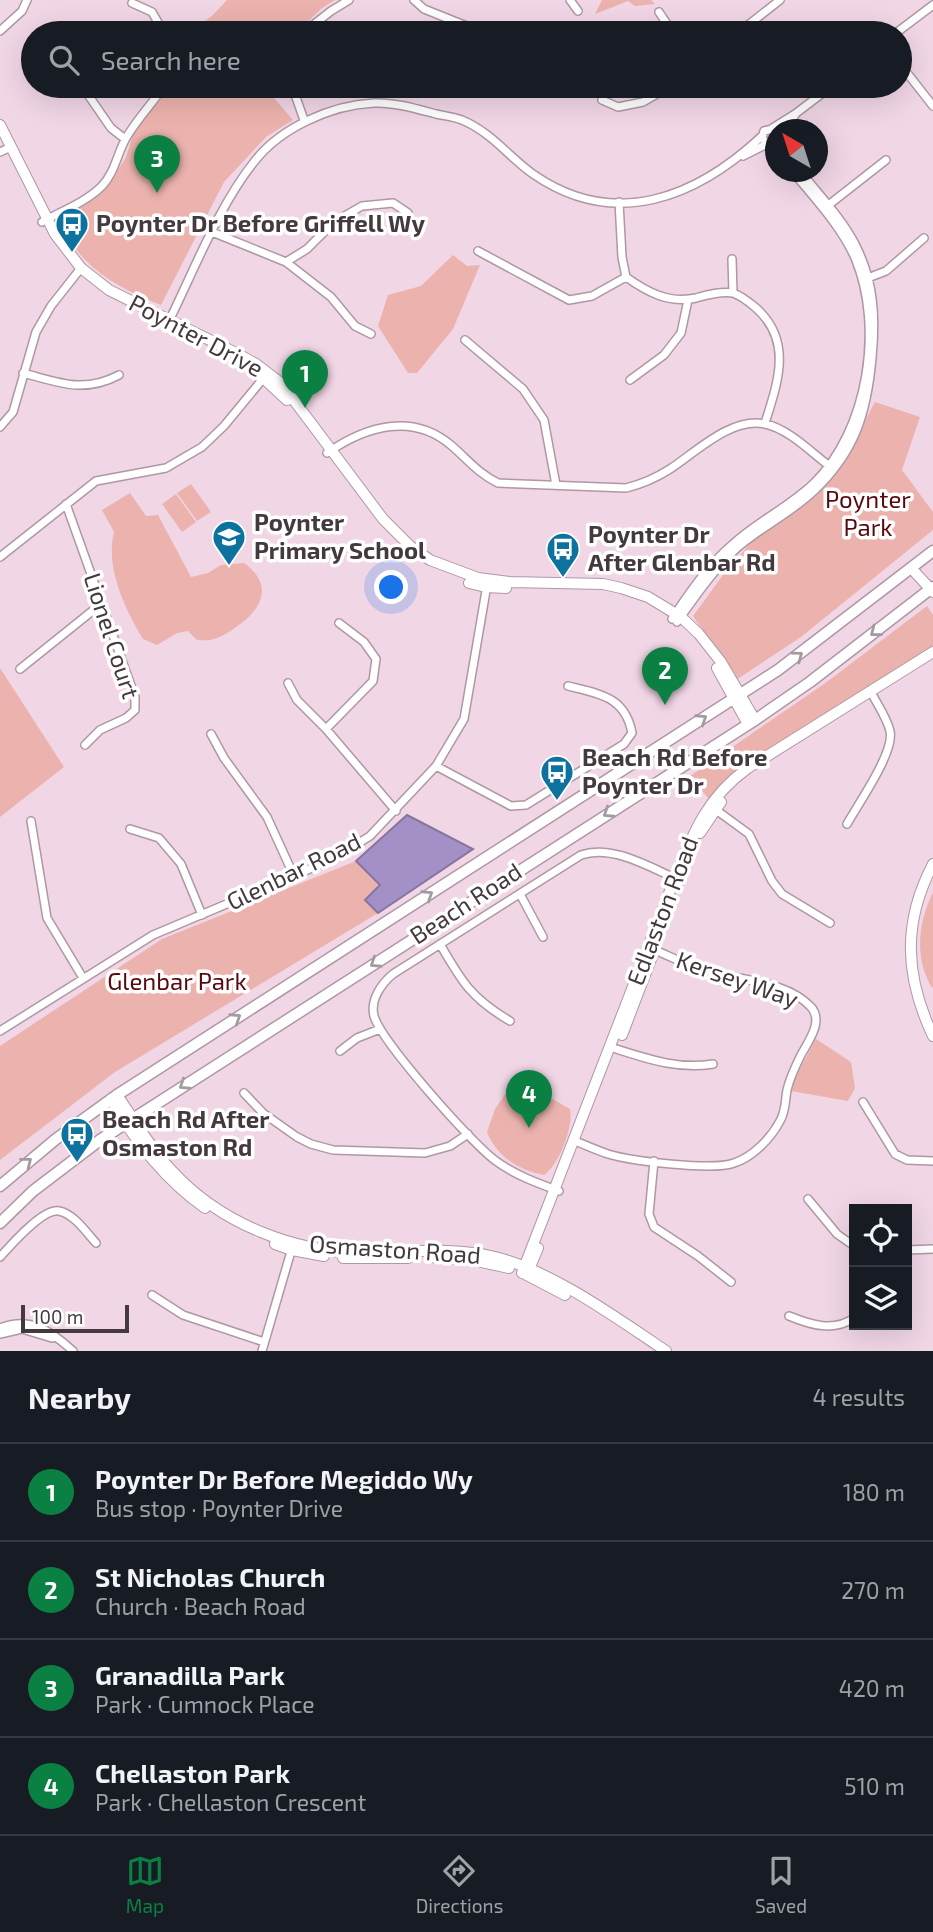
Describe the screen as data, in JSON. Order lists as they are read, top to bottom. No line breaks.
{"streets":{"main road":["Beach Road"],"street":["Poynter Drive","Lionel Court","Glenbar Road","Edlaston Road","Kersey Way","Osmaston Road"]},"crossings":[["Poynter Drive","Glenbar Road"],["Poynter Drive","Beach Road"],["Beach Road","Osmaston Road"],["Edlaston Road","Kersey Way"],["Edlaston Road","Osmaston Road"]],"parks":["Poynter Park","Glenbar Park"],"places":{"bus stop":["Poynter Dr Before Griffell Wy","Poynter Dr After Glenbar Rd","Beach Rd Before Poynter Dr","Beach Rd After Osmaston Rd"],"school or university":["Poynter Primary School"]},"scale_bar":"100 m","north":"top left","page":{"search":"Search here","pins":["3","1","2","4"],"scale":"100 m","heading":["Nearby","4 results"],"list":[{"mark":"1","name":"Poynter Dr Before Megiddo Wy","note":"Bus stop · Poynter Drive","value":"180 m"},{"mark":"2","name":"St Nicholas Church","note":"Church · Beach Road","value":"270 m"},{"mark":"3","name":"Granadilla Park","note":"Park · Cumnock Place","value":"420 m"},{"mark":"4","name":"Chellaston Park","note":"Park · Chellaston Crescent","value":"510 m"}],"nav":["Map","Directions","Saved"]}}
